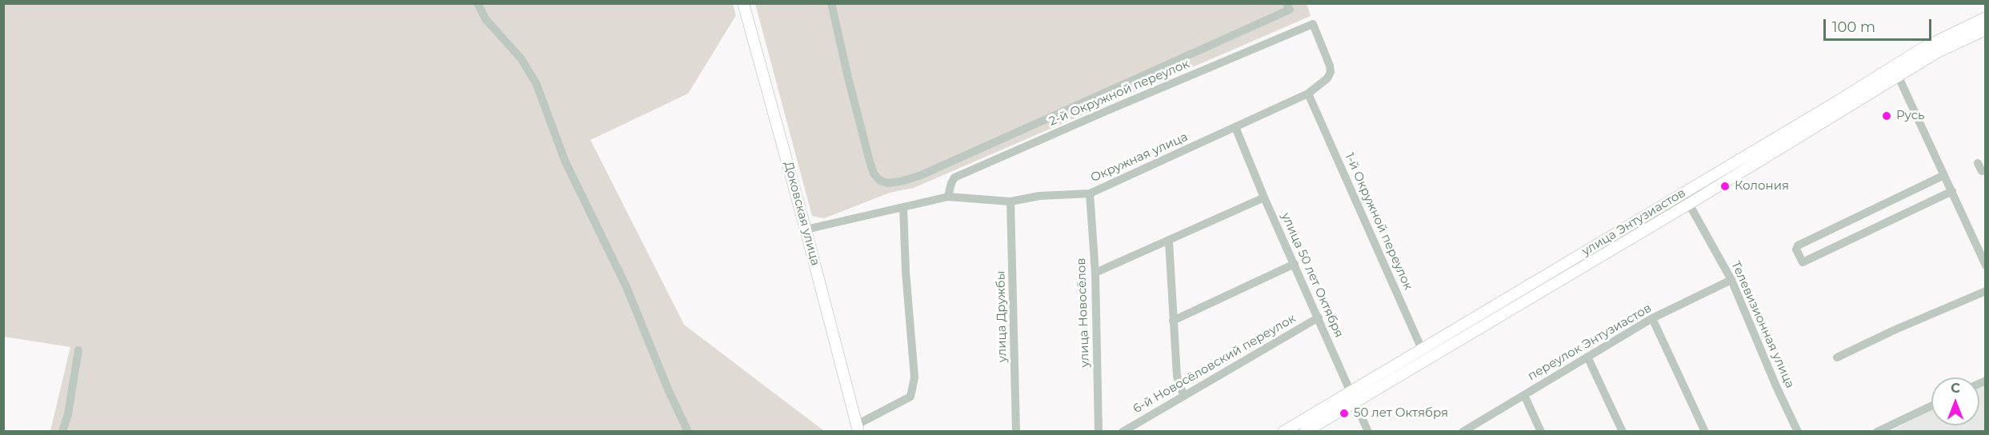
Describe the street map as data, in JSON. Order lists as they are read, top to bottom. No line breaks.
{"streets":{"main road":["Доковская улица","улица Энтузиастов"],"street":["2-й Окружной переулок","Окружная улица","1-й Окружной переулок","улица 50 лет Октября","улица Новосёлов","улица Дружбы","Телевизионная улица","переулок Энтузиастов","6-й Новосёловский переулок"]},"crossings":[["2-й Окружной переулок","Окружная улица"],["Окружная улица","Доковская улица"],["Окружная улица","1-й Окружной переулок"],["Окружная улица","улица 50 лет Октября"],["Окружная улица","улица Новосёлов"],["Окружная улица","улица Дружбы"],["1-й Окружной переулок","улица Энтузиастов"],["улица Энтузиастов","улица 50 лет Октября"],["улица Энтузиастов","Телевизионная улица"],["улица 50 лет Октября","6-й Новосёловский переулок"],["Телевизионная улица","переулок Энтузиастов"]],"places":["Русь","Колония","50 лет Октября"],"scale_bar":"100 m","north":"top"}
